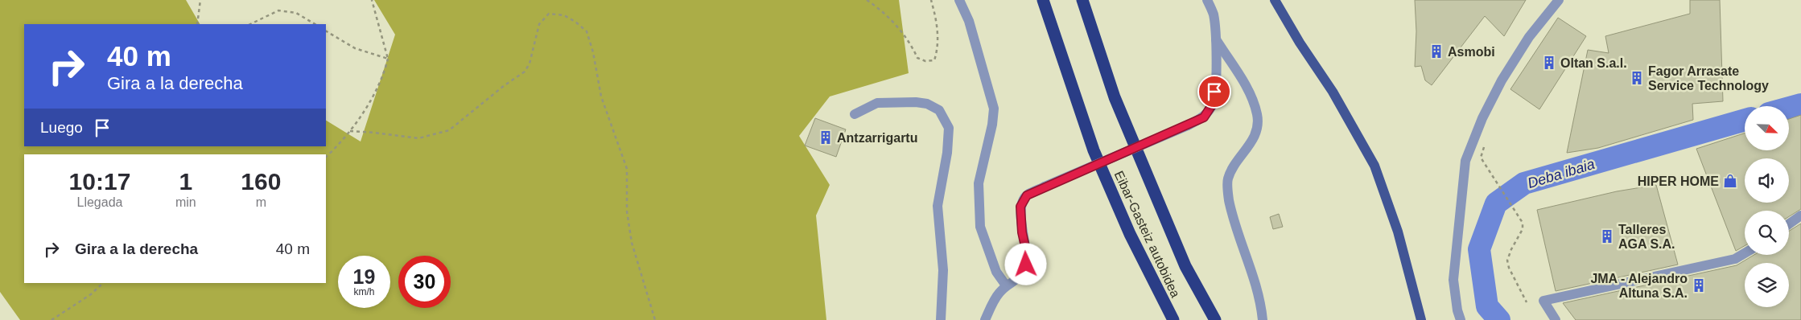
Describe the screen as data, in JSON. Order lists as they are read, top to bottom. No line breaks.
{"streets":{"highway":["Eibar-Gasteiz autobidea"]},"water":["Deba ibaia"],"places":{"building":["Asmobi","Oltan S.a.l.","Fagor Arrasate Service Technology","Antzarrigartu","Talleres AGA S.A.","JMA - Alejandro Altuna S.A."],"shop":["HIPER HOME"]},"north":"bottom right","page":{"turn":["40 m","Gira a la derecha"],"then":"Luego","eta":["10:17","Llegada","1","min","160","m"],"list":[{"name":"Gira a la derecha","value":"40 m"}],"speed":"19 km/h","limit":"30"}}
